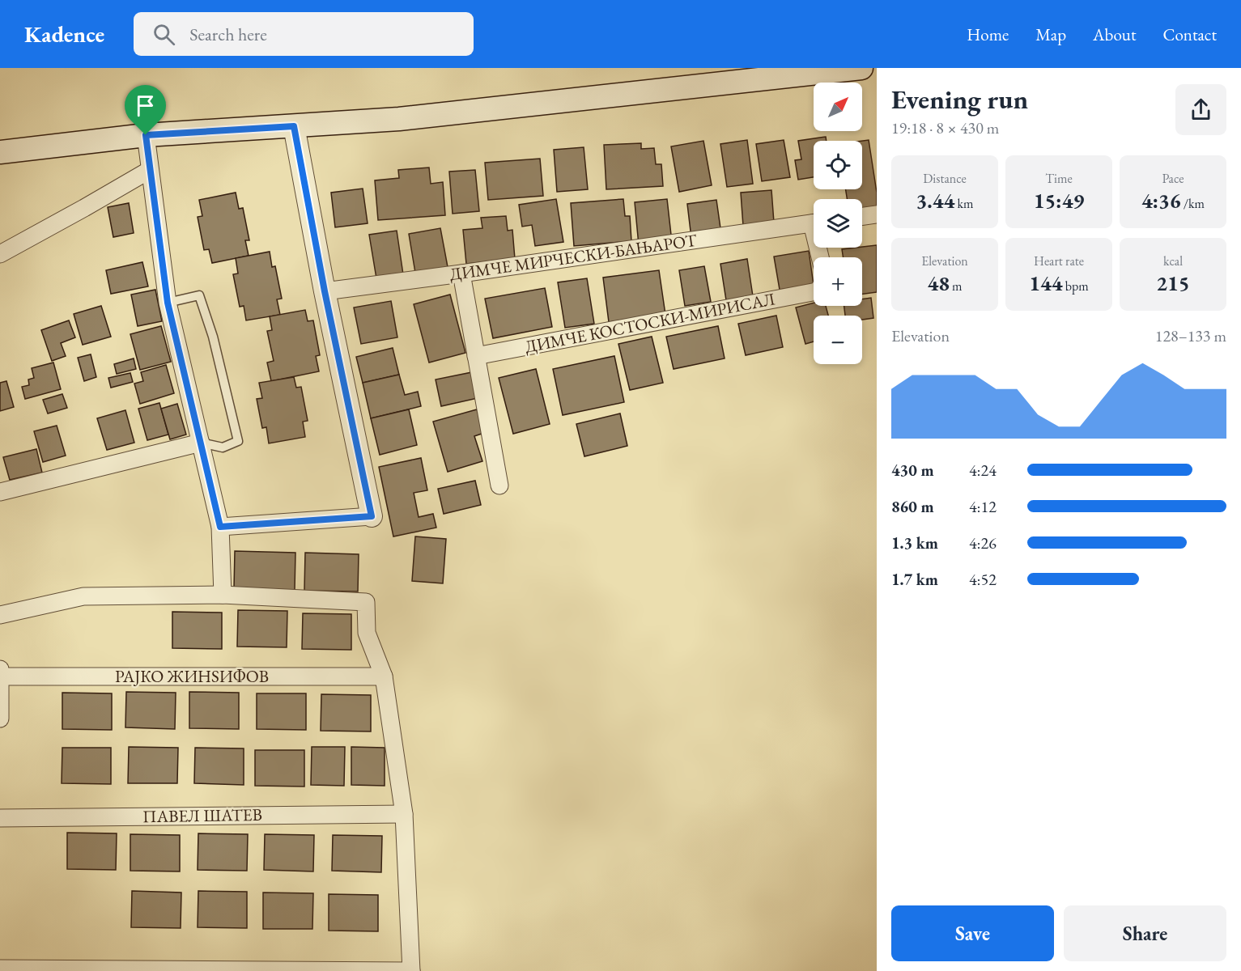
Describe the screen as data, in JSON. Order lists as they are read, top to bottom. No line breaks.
{"streets":{"street":["ДИМЧЕ МИРЧЕСКИ-БАЊАРОТ","ДИМЧЕ КОСТОСКИ-МИРИСАЛ","РАЈКО ЖИНЅИФОВ","ПАВЕЛ ШАТЕВ"]},"north":"top right","page":{"header":"Kadence","search":"Search here","nav":["Home","Map","About","Contact"],"heading":["Evening run","19:18 · 8 × 430 m"],"map_buttons":["+","−"],"stats":[["Distance","3.44 km"],["Time","15:49"],["Pace","4:36 /km"],["Elevation","48 m"],["Heart rate","144 bpm"],["kcal","215"]],"chart":["Elevation","128–133 m"],"list":[{"name":"430 m","note":"4:24"},{"name":"860 m","note":"4:12"},{"name":"1.3 km","note":"4:26"},{"name":"1.7 km","note":"4:52"}],"buttons":["Save","Share"]}}
